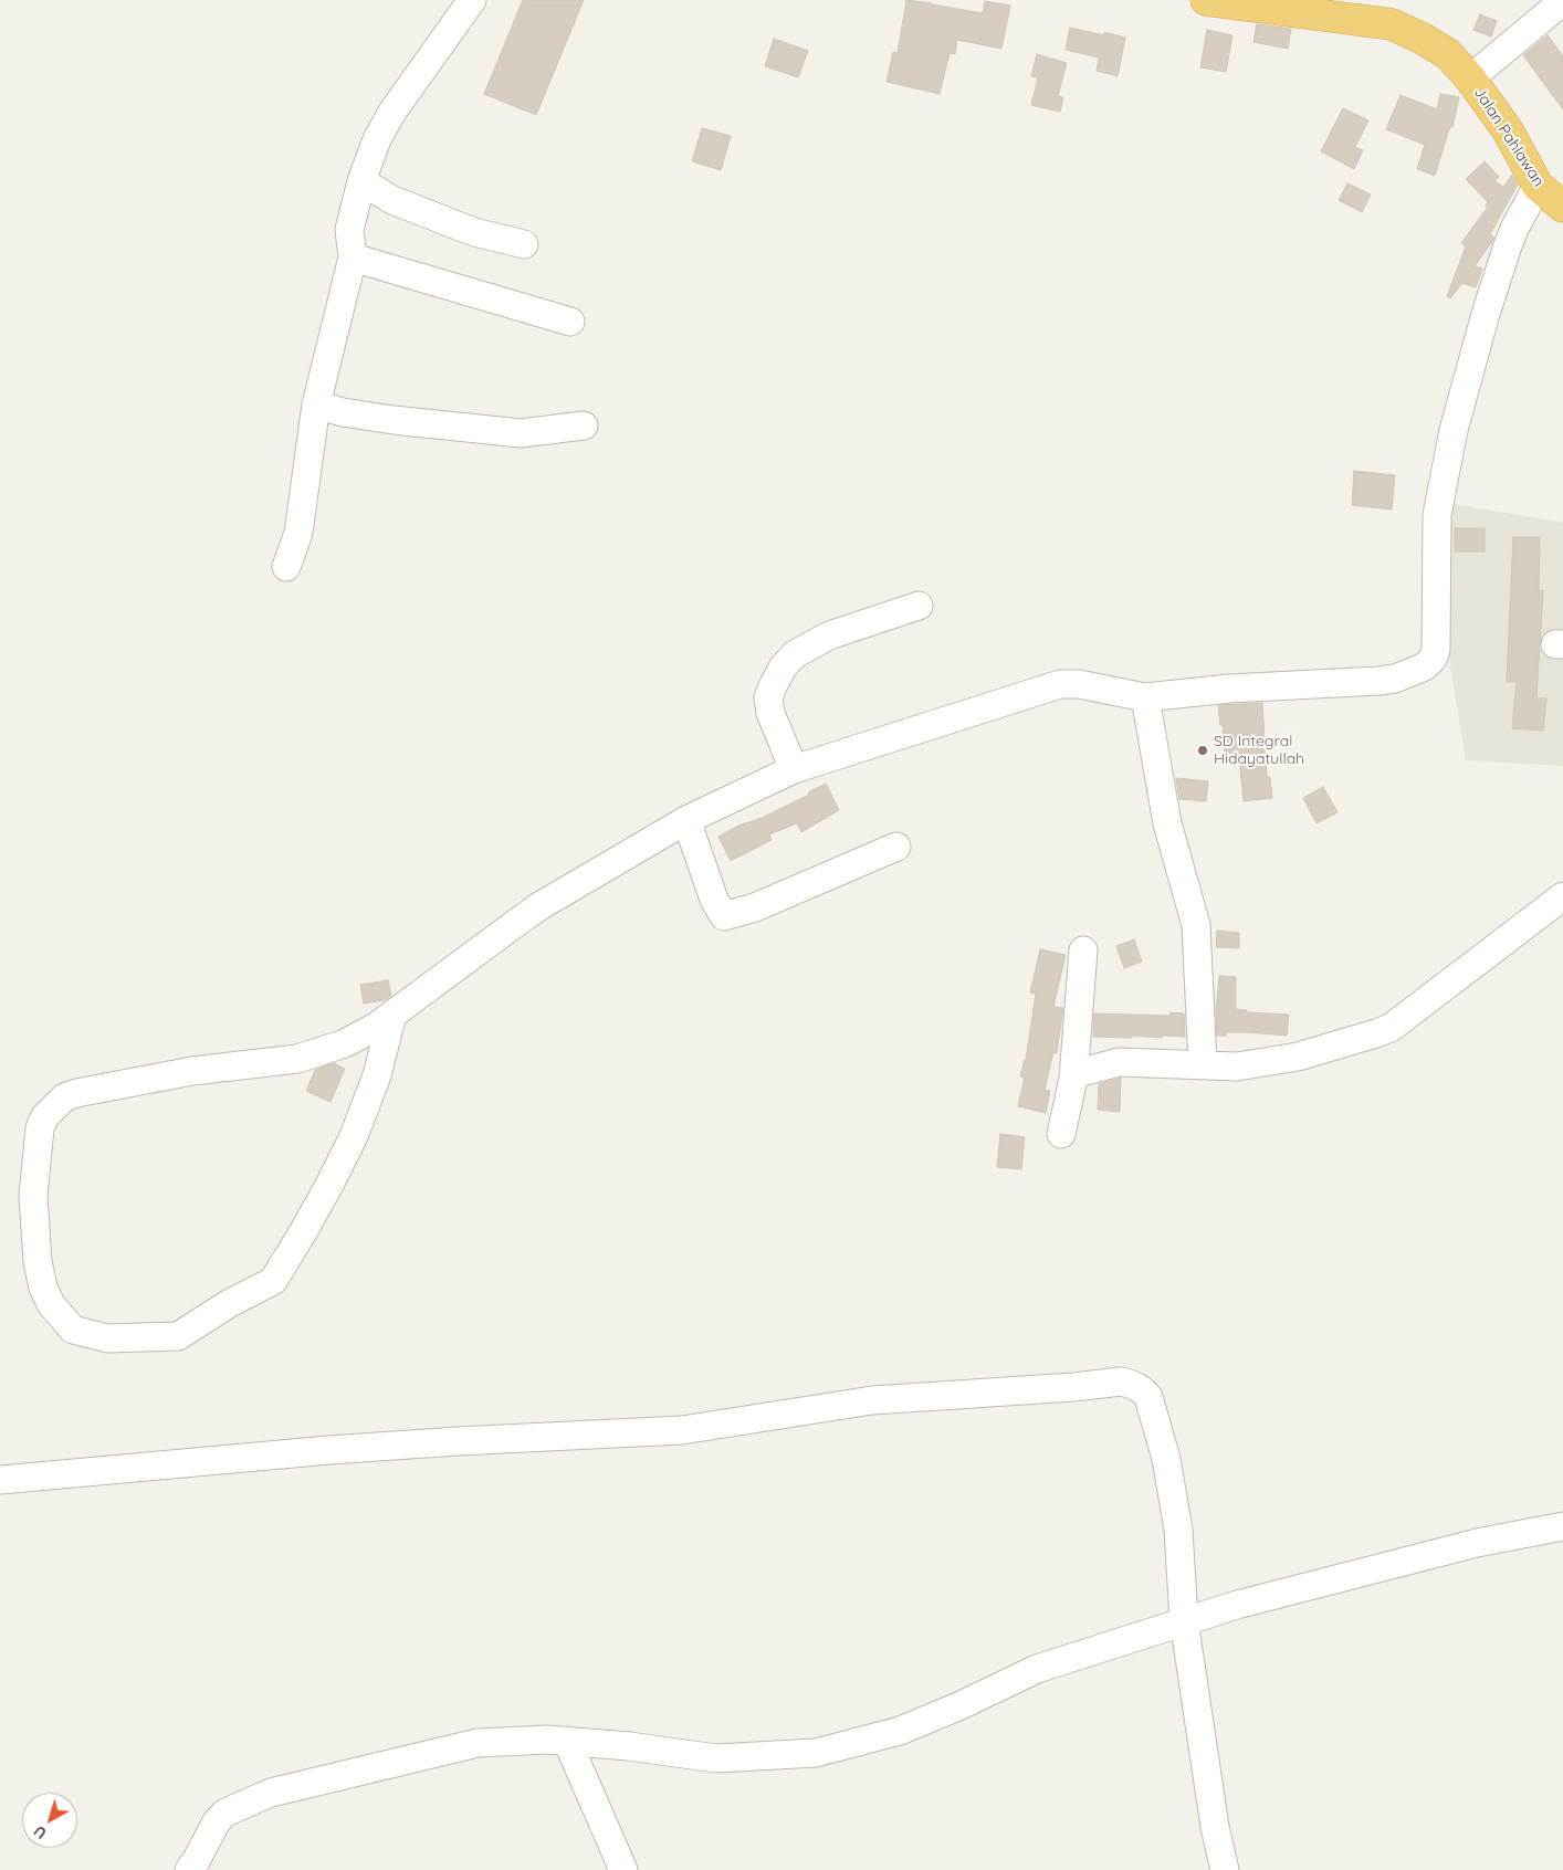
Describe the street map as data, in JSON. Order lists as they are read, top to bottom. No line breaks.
{"streets":{"highway":["Jalan Pahlawan"]},"places":["SD Integral Hidayatullah"],"north":"bottom left"}
